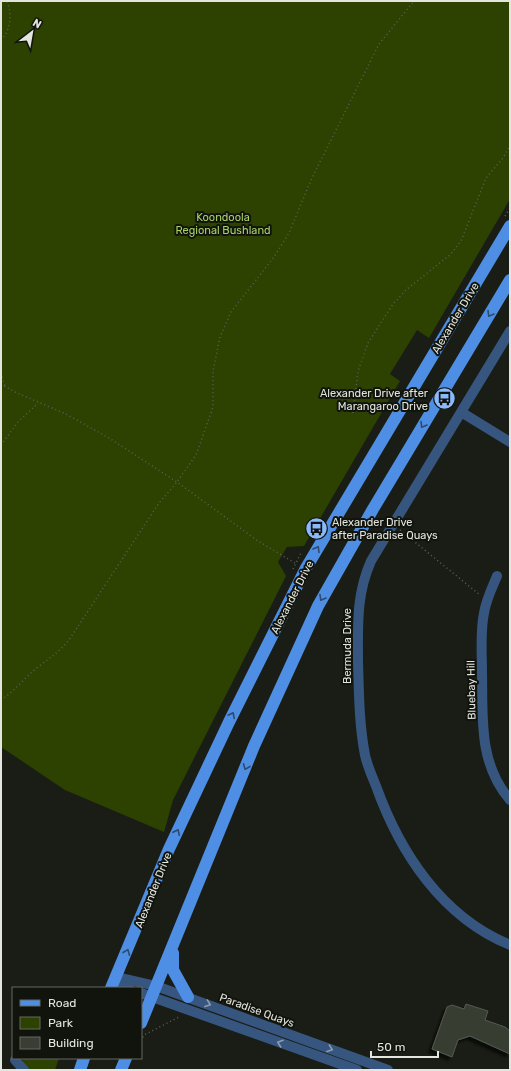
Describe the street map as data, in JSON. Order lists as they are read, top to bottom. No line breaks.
{"streets":{"main road":["Alexander Drive"],"street":["Bermuda Drive","Bluebay Hill","Paradise Quays"]},"crossings":[["Alexander Drive","Paradise Quays"]],"parks":["Koondoola Regional Bushland"],"places":{"bus stop":["Alexander Drive after Marangaroo Drive","Alexander Drive after Paradise Quays"]},"legend":["Road","Park","Building"],"scale_bar":"50 m","north":"top right"}
